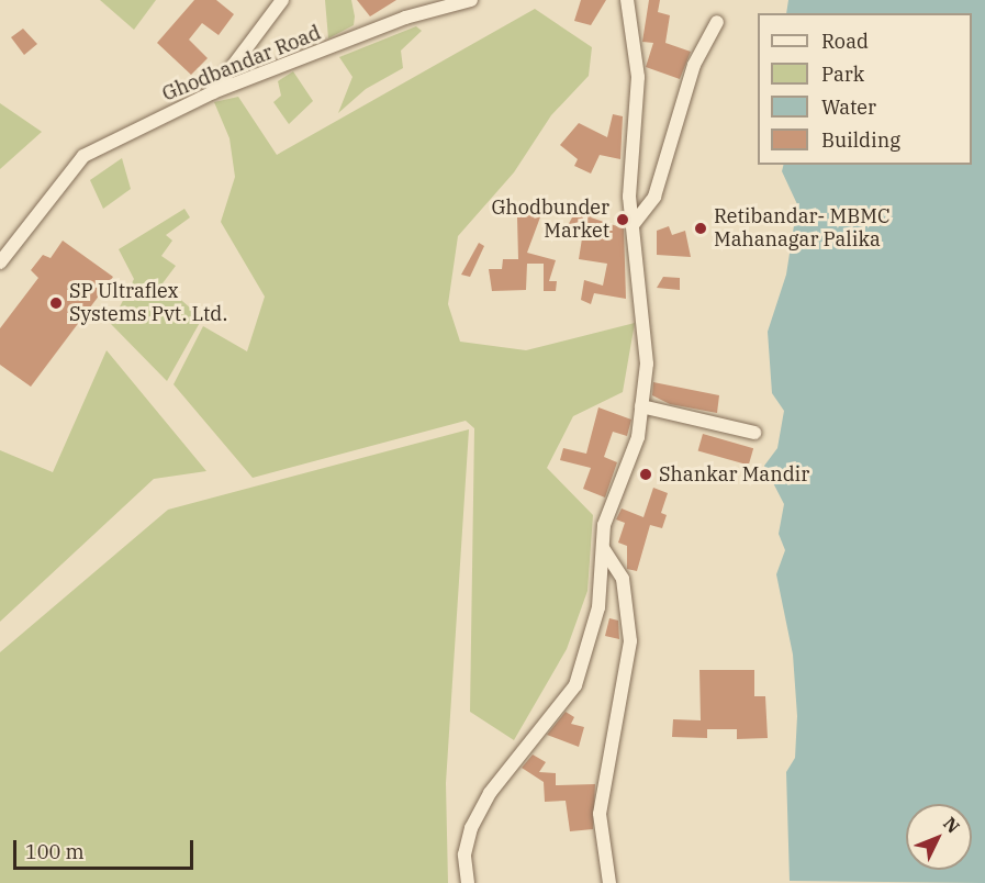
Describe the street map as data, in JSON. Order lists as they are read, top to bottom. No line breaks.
{"streets":{"street":["Ghodbandar Road"]},"places":["Ghodbunder Market","Retibandar- MBMC Mahanagar Palika","SP Ultraflex Systems Pvt. Ltd.","Shankar Mandir"],"legend":["Road","Park","Water","Building"],"scale_bar":"100 m","north":"top right"}
